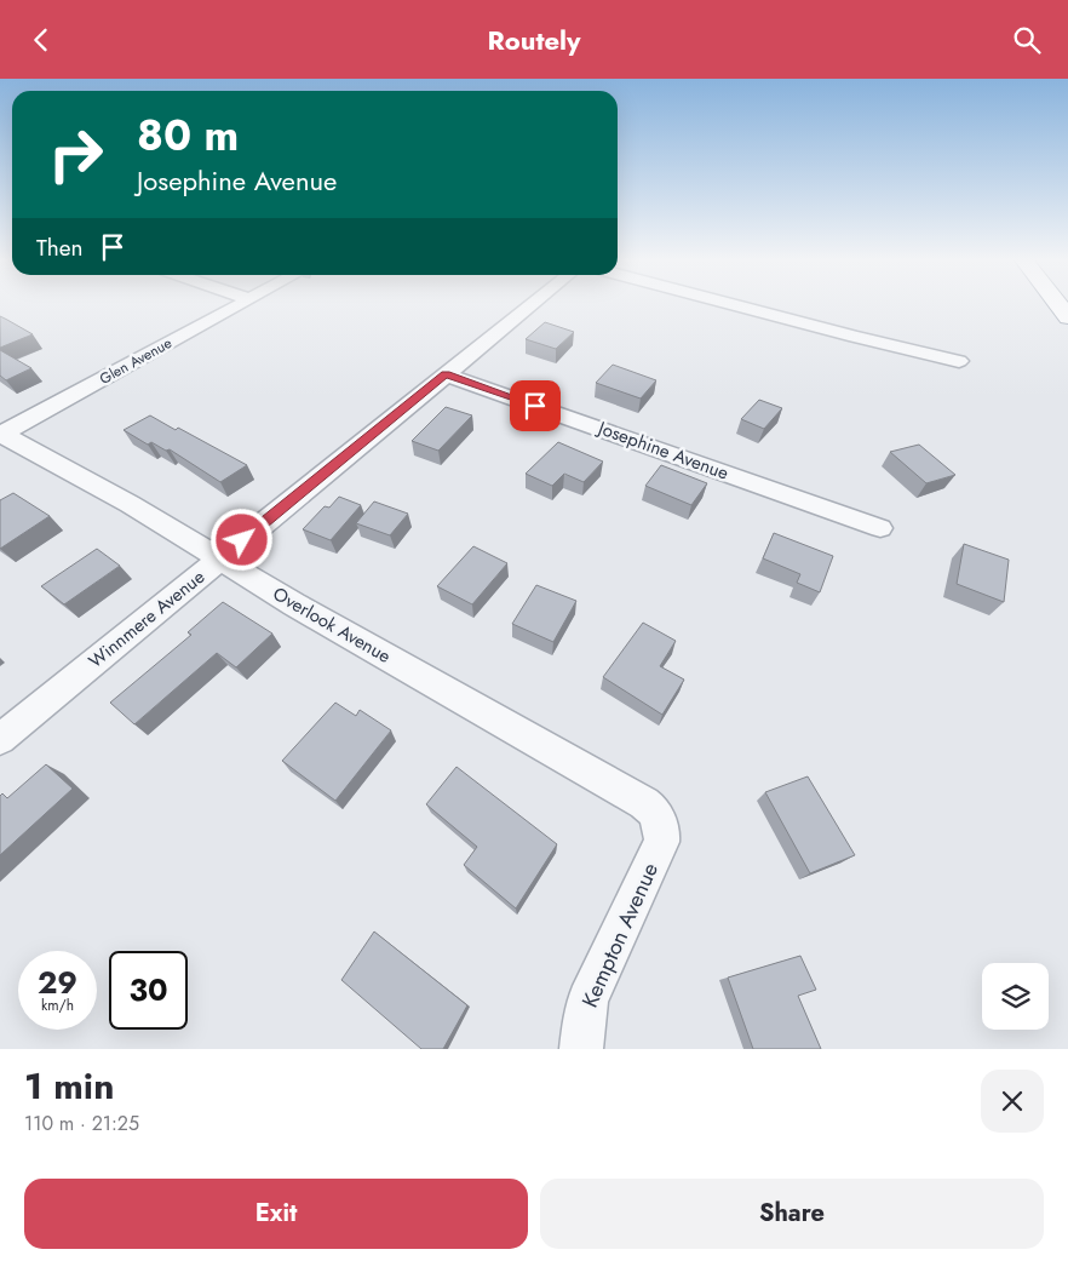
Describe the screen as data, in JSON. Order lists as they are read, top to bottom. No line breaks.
{"streets":{"street":["Glen Avenue","Josephine Avenue","Winnmere Avenue","Overlook Avenue","Kempton Avenue"]},"crossings":[["Glen Avenue","Overlook Avenue"],["Josephine Avenue","Winnmere Avenue"],["Winnmere Avenue","Overlook Avenue"],["Overlook Avenue","Kempton Avenue"]],"page":{"header":"Routely","turn":["80 m","Josephine Avenue"],"then":"Then","speed":"29 km/h","limit":"30","heading":["1 min","110 m · 21:25"],"buttons":["Exit","Share"]}}
